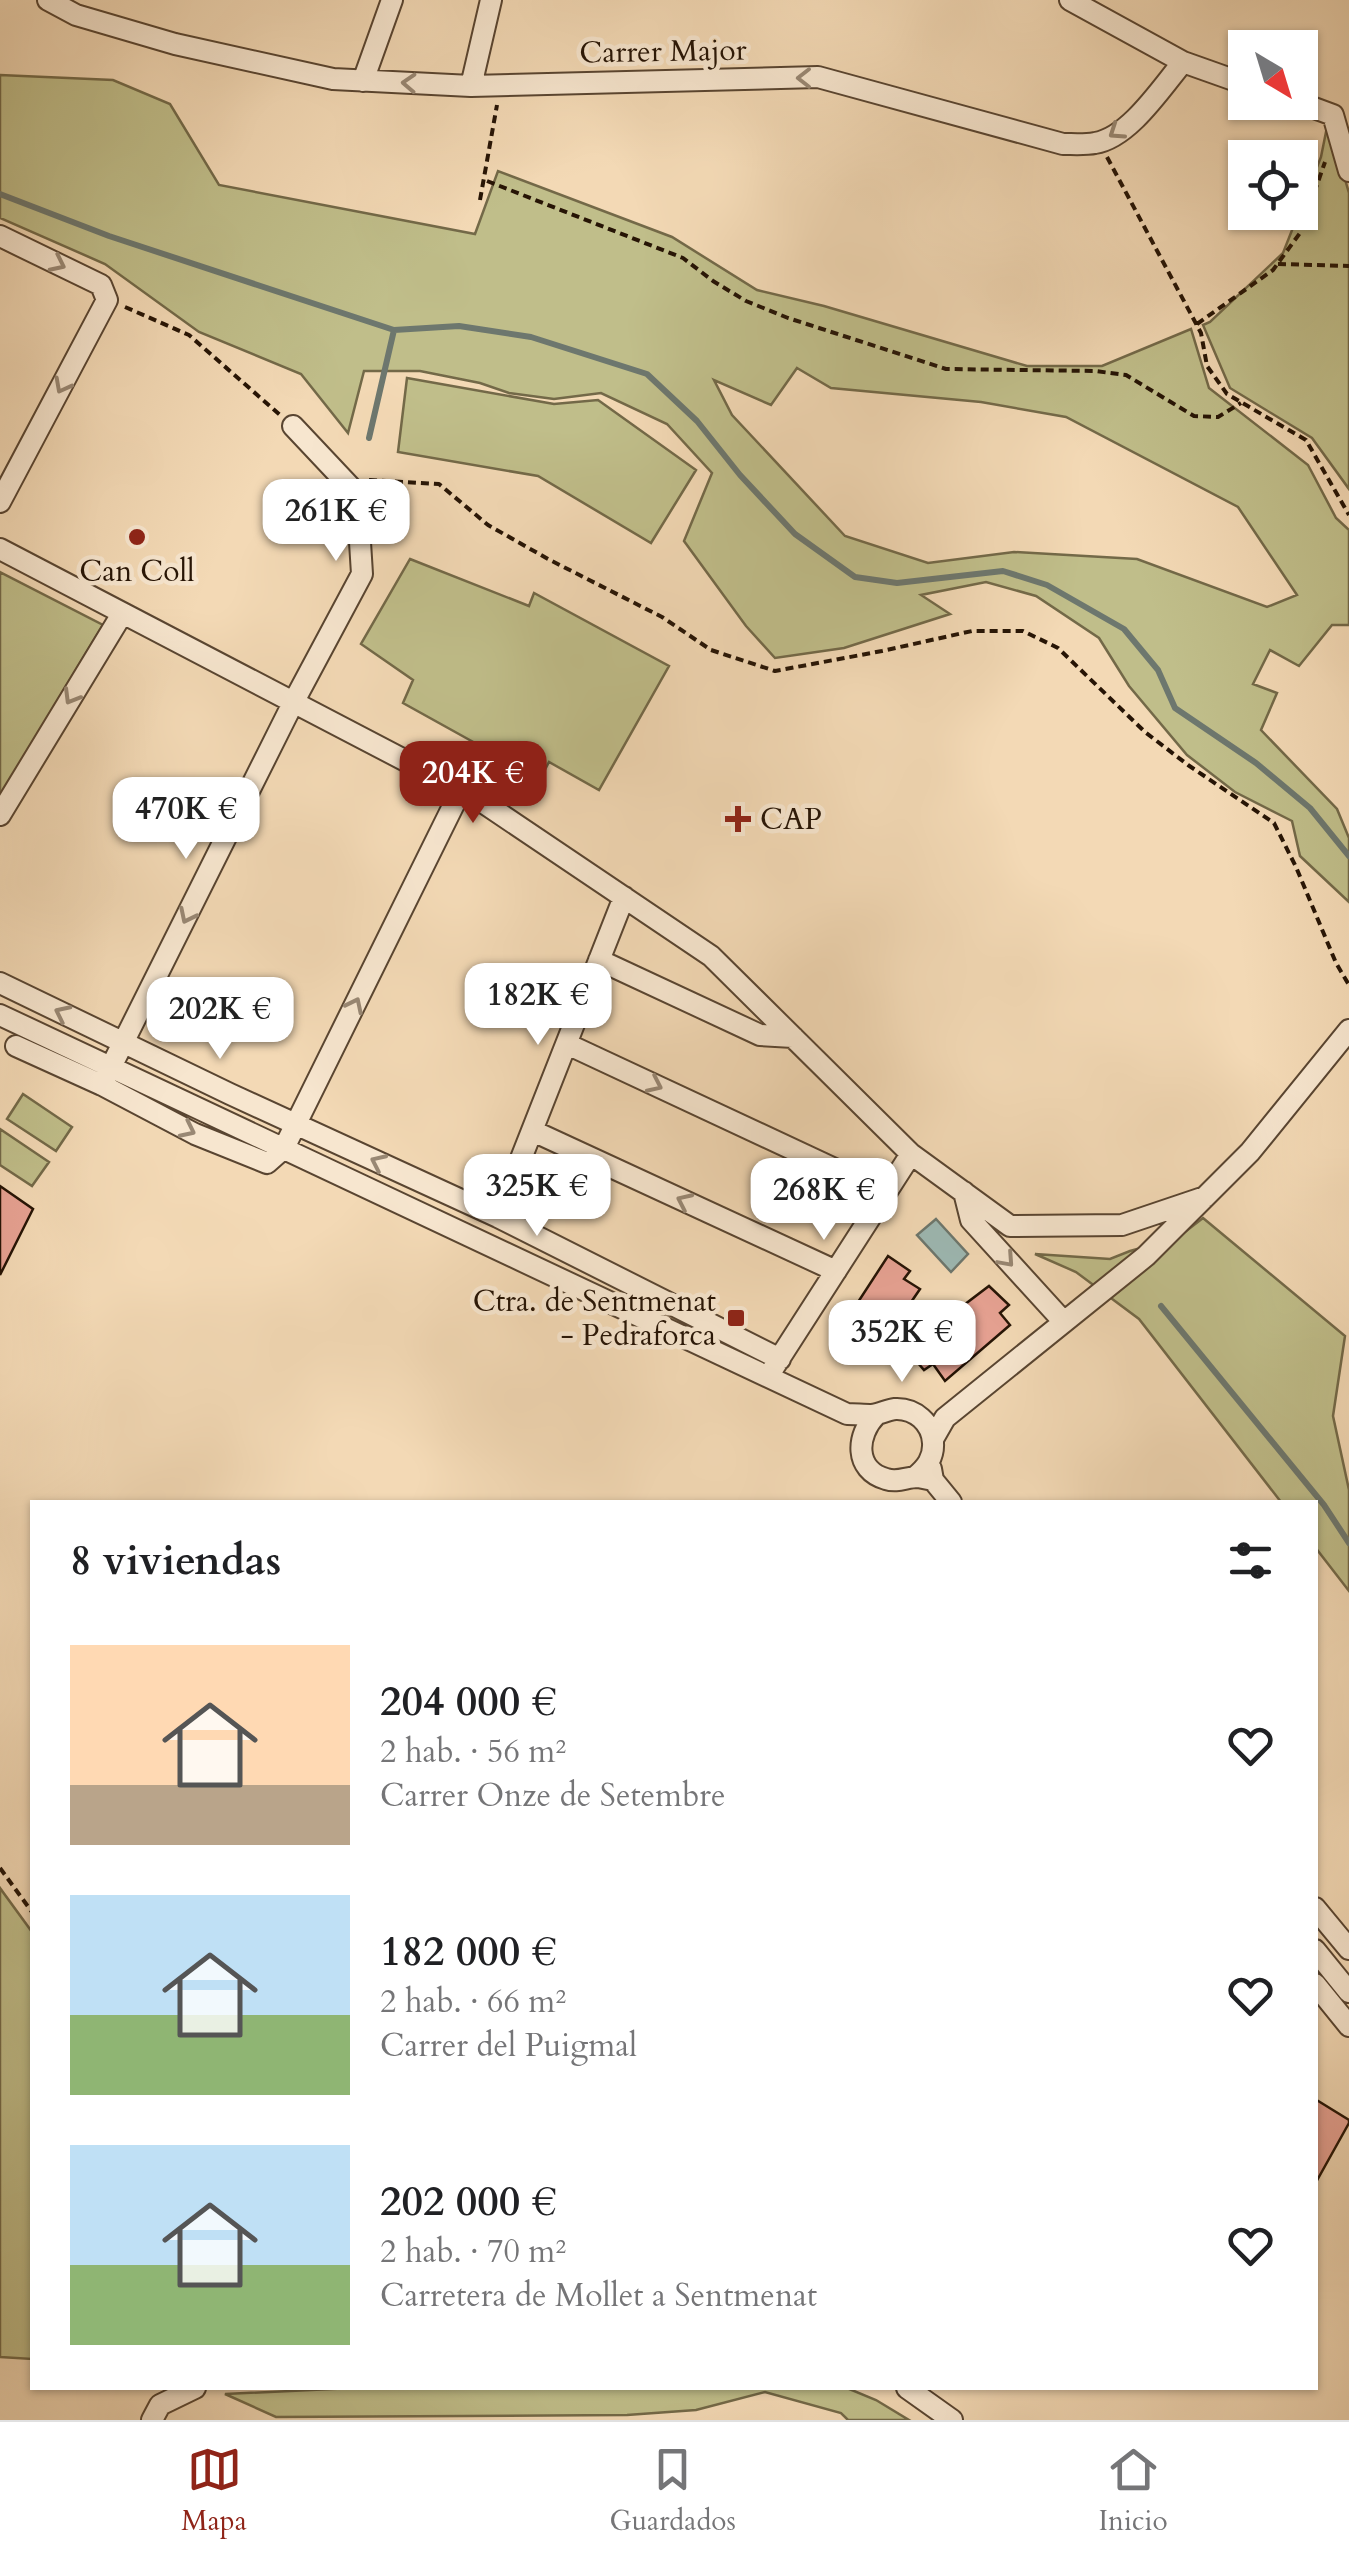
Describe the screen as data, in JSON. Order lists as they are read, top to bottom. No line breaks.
{"streets":{"street":["Carrer Major"]},"one_way":["Carrer Major"],"places":{"other":["Can Coll"],"health":["CAP"],"transit":["Ctra. de Sentmenat - Pedraforca"]},"north":"bottom right","page":{"price":["261K €","204K €","470K €","182K €","202K €","325K €","268K €","352K €"],"heading":"8 viviendas","list":[{"name":"204 000 €","note":"2 hab. · 56 m² · Carrer Onze de Setembre"},{"name":"182 000 €","note":"2 hab. · 66 m² · Carrer del Puigmal"},{"name":"202 000 €","note":"2 hab. · 70 m² · Carretera de Mollet a Sentmenat"}],"tabs":["Mapa","Guardados","Inicio"]}}
